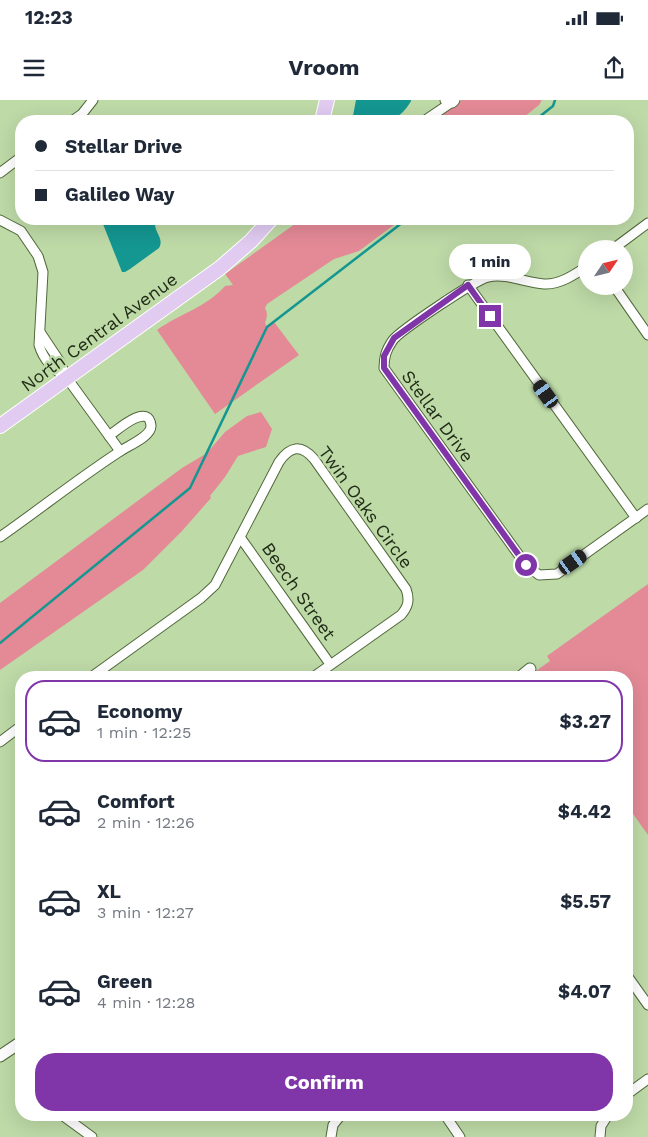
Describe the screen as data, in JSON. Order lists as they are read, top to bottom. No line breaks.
{"streets":{"main road":["North Central Avenue"],"street":["Stellar Drive","Twin Oaks Circle","Beech Street"]},"crossings":[["Twin Oaks Circle","Beech Street"]],"north":"top right","page":{"status":"12:23","header":"Vroom","banner":["Stellar Drive","Galileo Way"],"bubble":"1 min","list":[{"name":"Economy","note":"1 min · 12:25","value":"$3.27"},{"name":"Comfort","note":"2 min · 12:26","value":"$4.42"},{"name":"XL","note":"3 min · 12:27","value":"$5.57"},{"name":"Green","note":"4 min · 12:28","value":"$4.07"}],"buttons":"Confirm"}}
